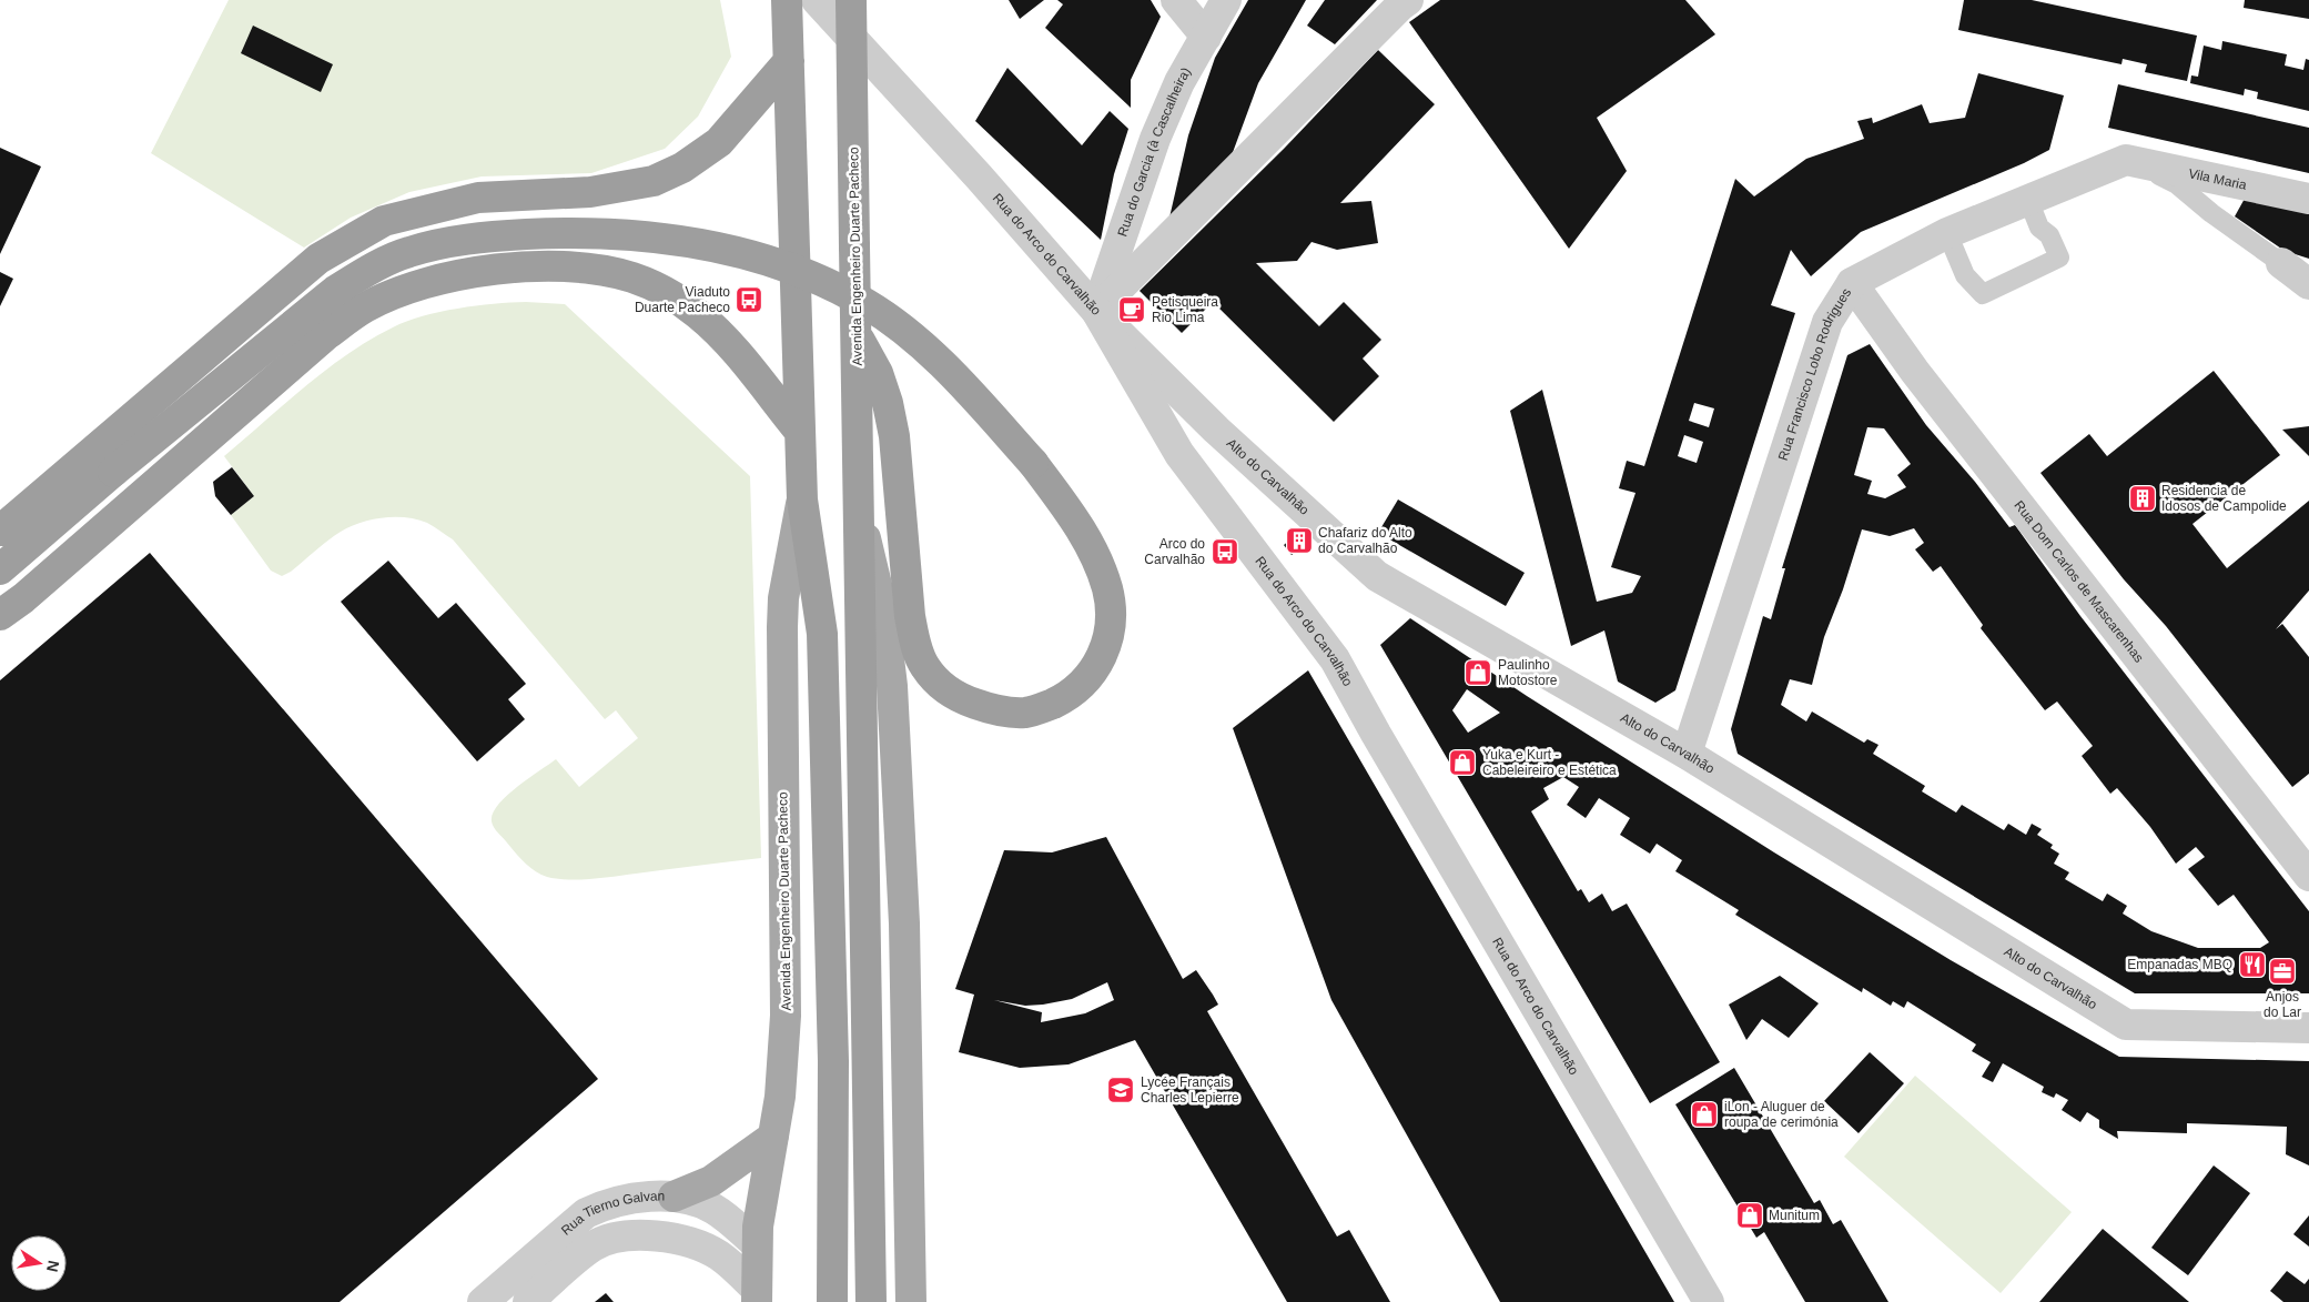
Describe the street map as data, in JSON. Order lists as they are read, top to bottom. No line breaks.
{"streets":{"highway":["Avenida Engenheiro Duarte Pacheco"],"street":["Rua do Garcia (à Cascalheira)","Vila Maria","Rua do Arco do Carvalhão","Rua Francisco Lobo Rodrigues","Alto do Carvalhão","Rua Dom Carlos de Mascarenhas","Rua Tierno Galvan"]},"crossings":[["Rua do Garcia (à Cascalheira)","Rua do Arco do Carvalhão"],["Rua do Garcia (à Cascalheira)","Alto do Carvalhão"],["Vila Maria","Rua Francisco Lobo Rodrigues"],["Rua do Arco do Carvalhão","Alto do Carvalhão"],["Avenida Engenheiro Duarte Pacheco","Rua Tierno Galvan"],["Rua Francisco Lobo Rodrigues","Alto do Carvalhão"],["Rua Francisco Lobo Rodrigues","Rua Dom Carlos de Mascarenhas"]],"places":{"bus stop":["Viaduto Duarte Pacheco","Arco do Carvalhão"],"cafe":["Petisqueira Rio Lima"],"building":["Residencia de Idosos de Campolide","Chafariz do Alto do Carvalhão"],"shop":["Paulinho Motostore","Yuka e Kurt - Cabeleireiro e Estética","iLon - Aluguer de roupa de cerimónia","Munitum"],"restaurant":["Empanadas MBQ"],"office":["Anjos do Lar"],"school or university":["Lycée Français Charles Lepierre"]},"north":"right"}
